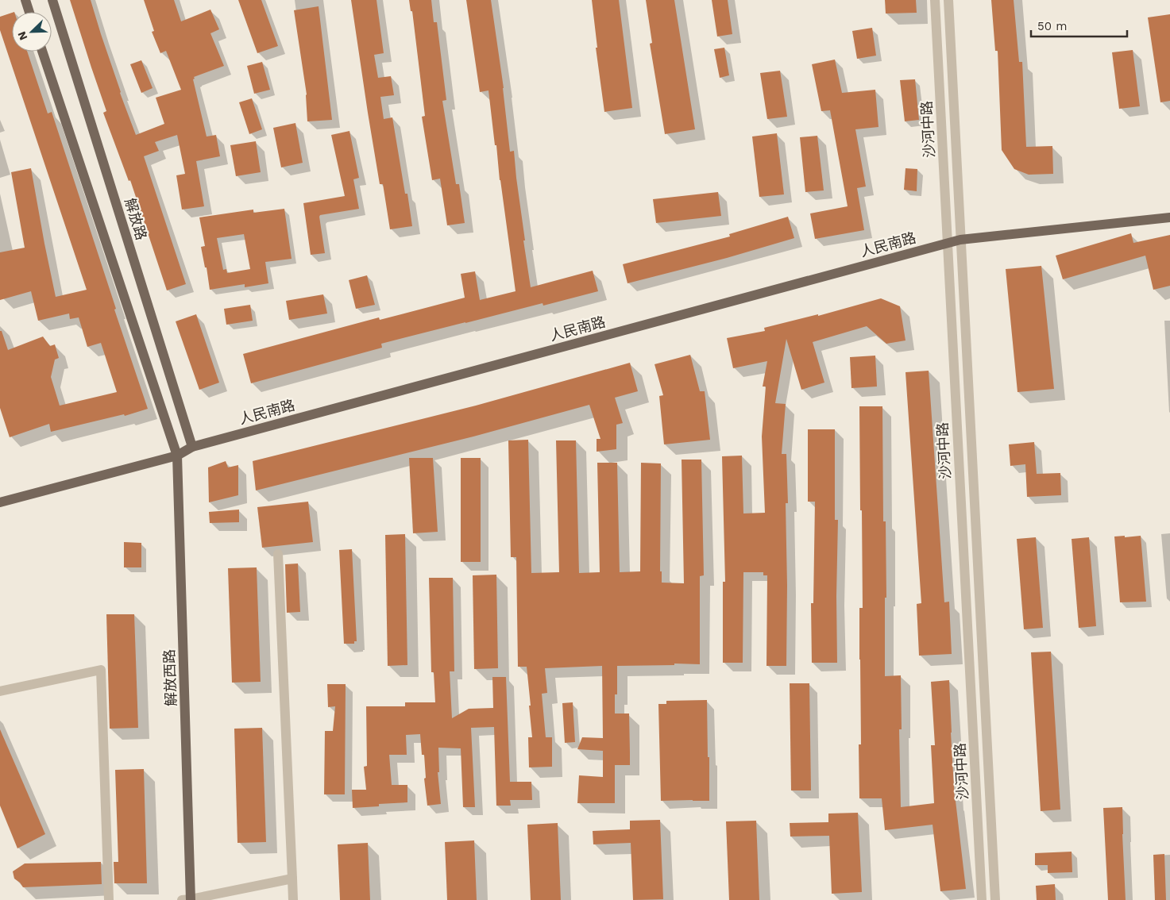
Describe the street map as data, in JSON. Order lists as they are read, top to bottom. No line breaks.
{"streets":{"main road":["解放路","人民南路","解放西路"],"street":["沙河中路"]},"crossings":[["沙河中路","人民南路"],["解放路","人民南路"],["人民南路","解放西路"]],"scale_bar":"50 m","north":"bottom left"}
